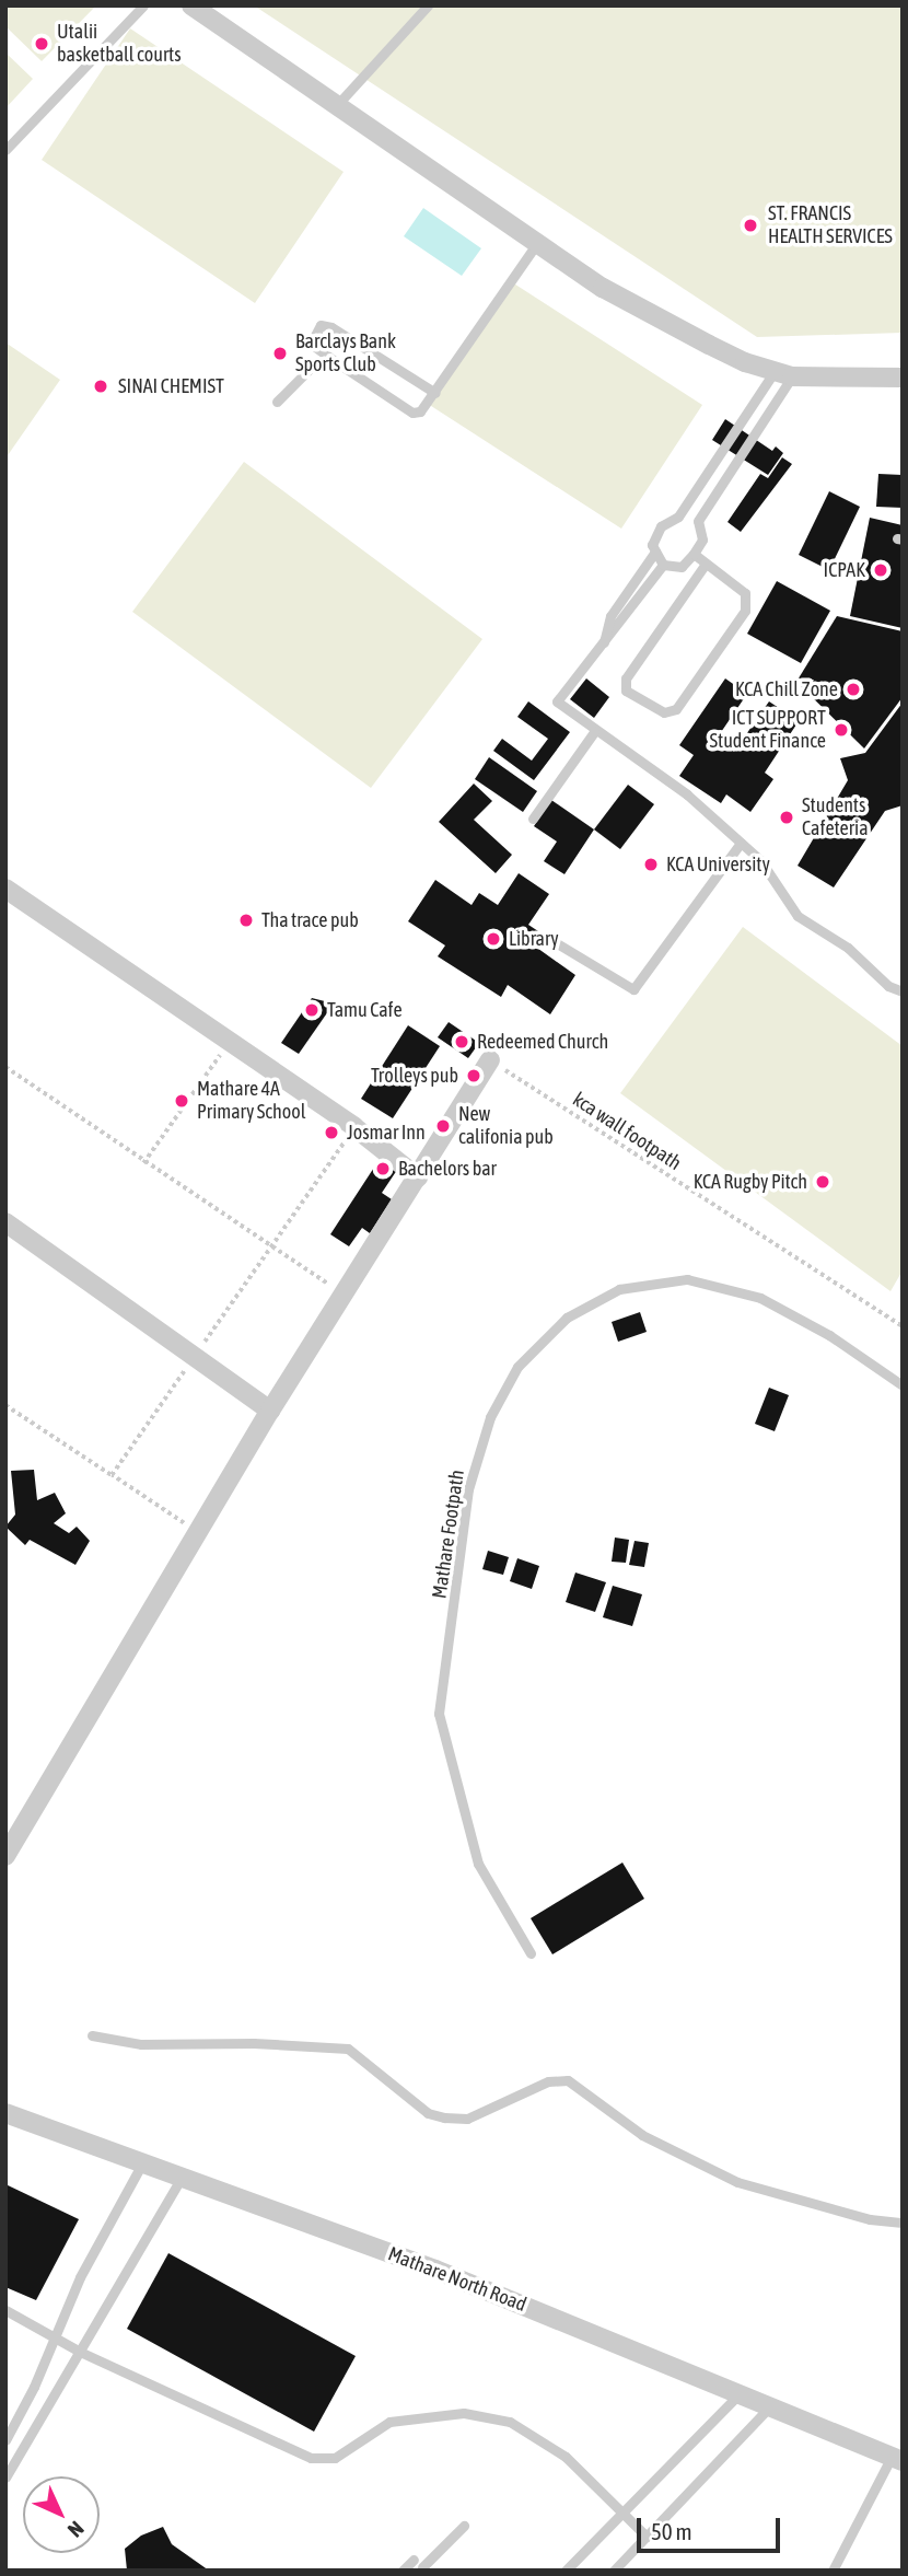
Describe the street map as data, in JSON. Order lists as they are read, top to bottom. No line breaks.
{"streets":{"street":["Mathare North Road"],"lane":["Mathare Footpath"],"path":["kca wall footpath"]},"places":["Utalii basketball courts","ST. FRANCIS HEALTH SERVICES","Barclays Bank Sports Club","SINAI CHEMIST","ICPAK","KCA Chill Zone","ICT SUPPORT Student Finance","Students Cafeteria","KCA University","Tha trace pub","Library","Tamu Cafe","Redeemed Church","Trolleys pub","Mathare 4A Primary School","New califonia pub","Josmar Inn","Bachelors bar","KCA Rugby Pitch"],"scale_bar":"50 m","north":"bottom right"}
